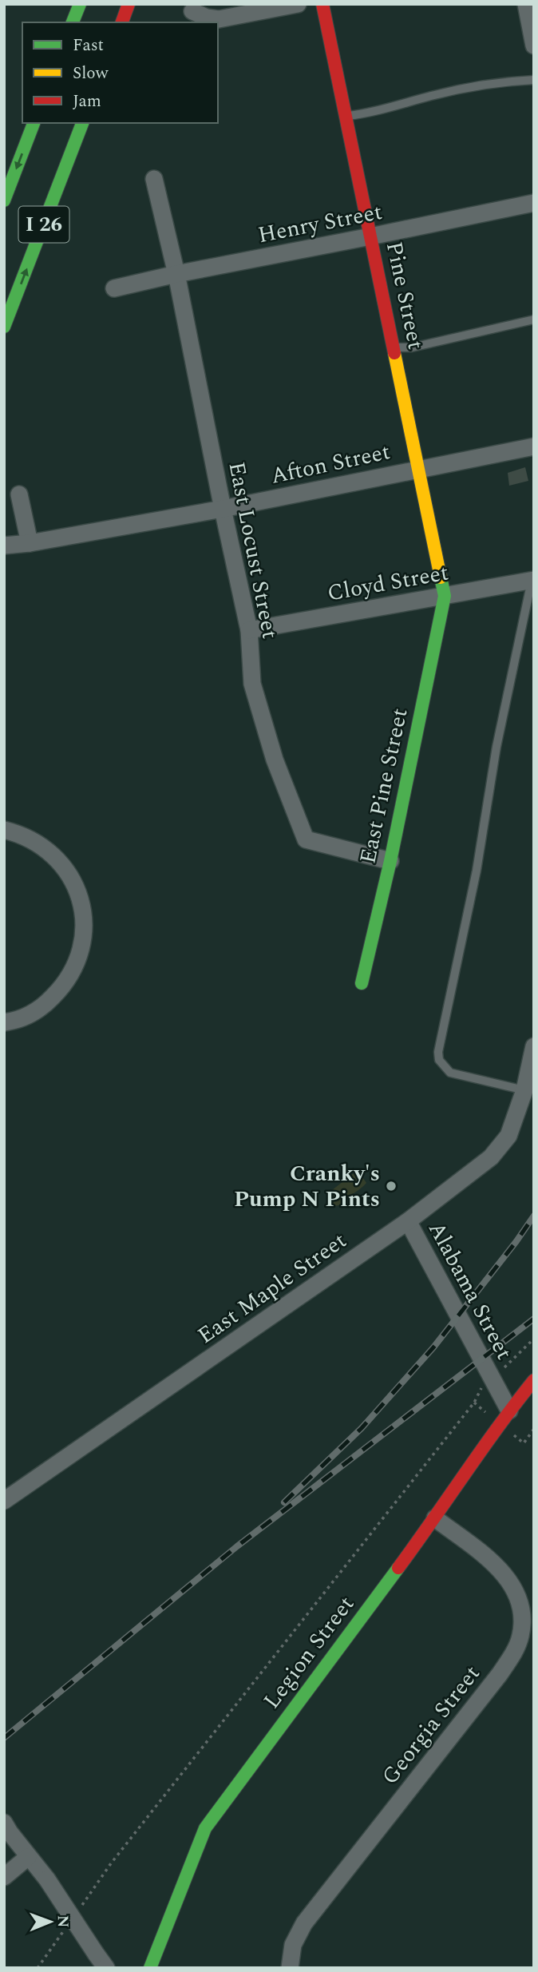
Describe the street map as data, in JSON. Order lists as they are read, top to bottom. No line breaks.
{"streets":{"main road":["I 26","Pine Street","East Pine Street","Legion Street"],"street":["Henry Street","Afton Street","East Locust Street","Cloyd Street","East Maple Street","Alabama Street","Georgia Street"]},"crossings":[["Henry Street","Pine Street"],["Henry Street","East Locust Street"],["Pine Street","Afton Street"],["Pine Street","Cloyd Street"],["Pine Street","East Pine Street"],["Afton Street","East Locust Street"],["East Locust Street","Cloyd Street"],["East Locust Street","East Pine Street"],["Cloyd Street","East Pine Street"],["East Maple Street","Alabama Street"],["Alabama Street","Legion Street"],["Legion Street","Georgia Street"]],"places":["Cranky's Pump N Pints"],"legend":["Fast","Slow","Jam"],"north":"right"}
